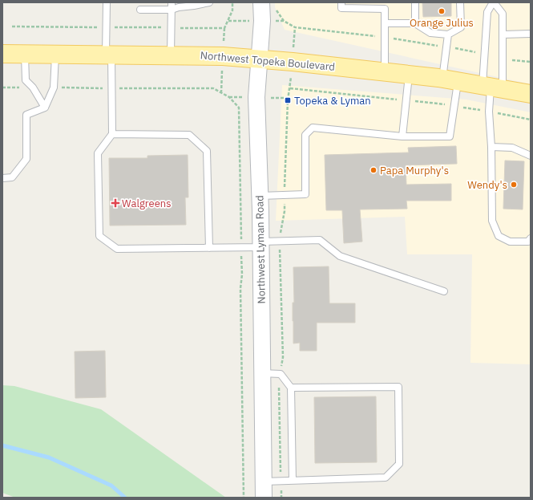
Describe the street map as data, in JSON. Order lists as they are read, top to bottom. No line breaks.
{"streets":{"main road":["Northwest Topeka Boulevard"],"street":["Northwest Lyman Road"]},"crossings":[["Northwest Topeka Boulevard","Northwest Lyman Road"]],"places":{"other":["Orange Julius","Papa Murphy's","Wendy's"],"transit":["Topeka & Lyman"],"health":["Walgreens"]}}
